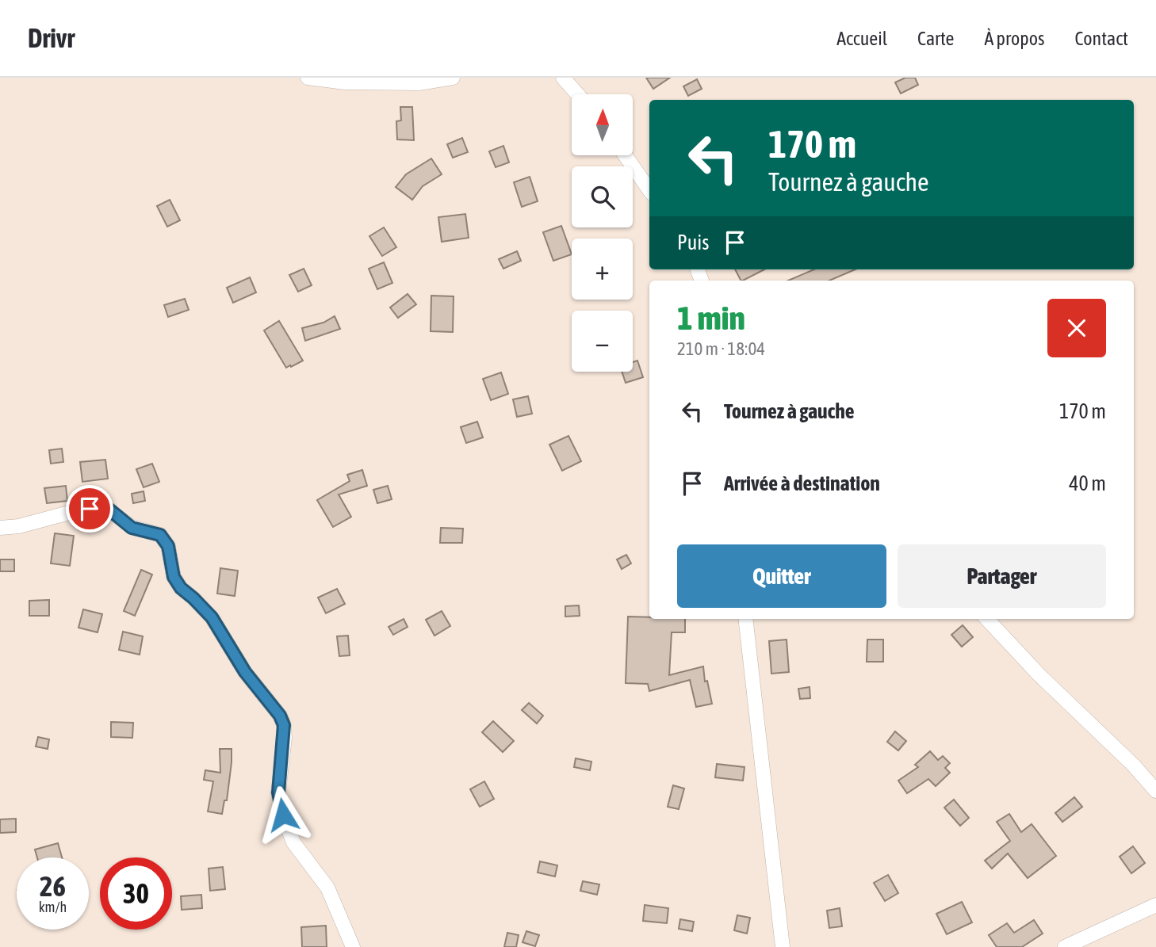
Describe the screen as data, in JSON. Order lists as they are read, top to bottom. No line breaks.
{"north":"top","page":{"header":"Drivr","nav":["Accueil","Carte","À propos","Contact"],"map_buttons":["+","−"],"turn":["170 m","Tournez à gauche"],"then":"Puis","heading":["1 min","210 m · 18:04"],"list":[{"name":"Tournez à gauche","value":"170 m"},{"name":"Arrivée à destination","value":"40 m"}],"buttons":["Quitter","Partager"],"speed":"26 km/h","limit":"30"}}
